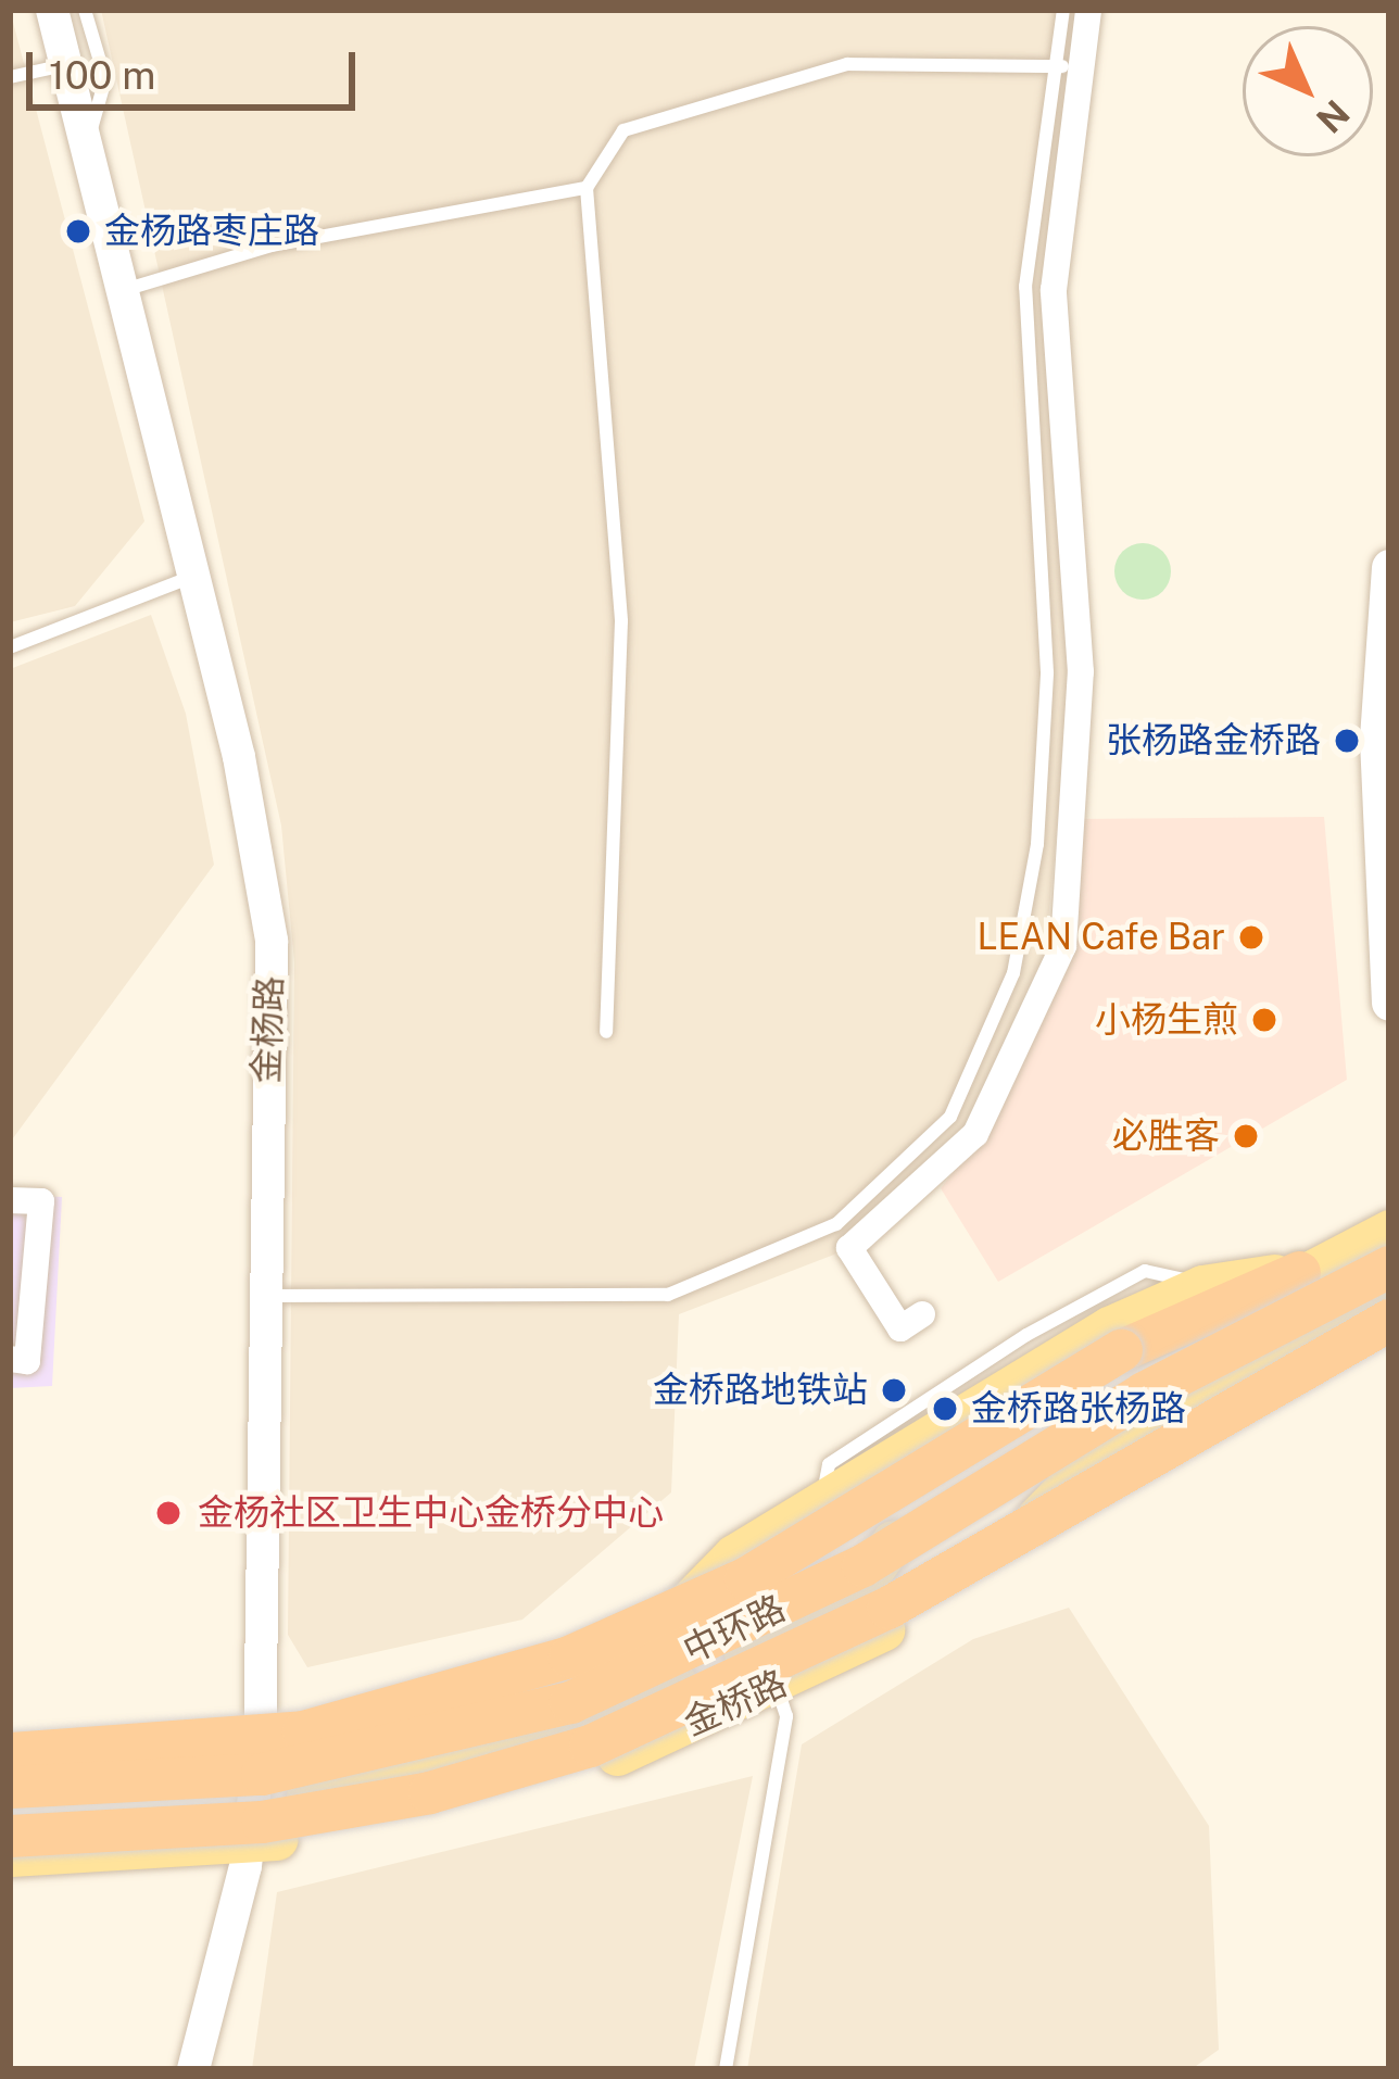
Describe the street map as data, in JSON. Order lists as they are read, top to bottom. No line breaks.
{"streets":{"highway":["中环路"],"main road":["金桥路"],"street":["金杨路"]},"crossings":[["金杨路","金桥路"]],"places":["金杨路枣庄路","张杨路金桥路","LEAN Cafe Bar","小杨生煎","必胜客","金桥路地铁站","金桥路张杨路","金杨社区卫生中心金桥分中心"],"scale_bar":"100 m","north":"bottom right"}
